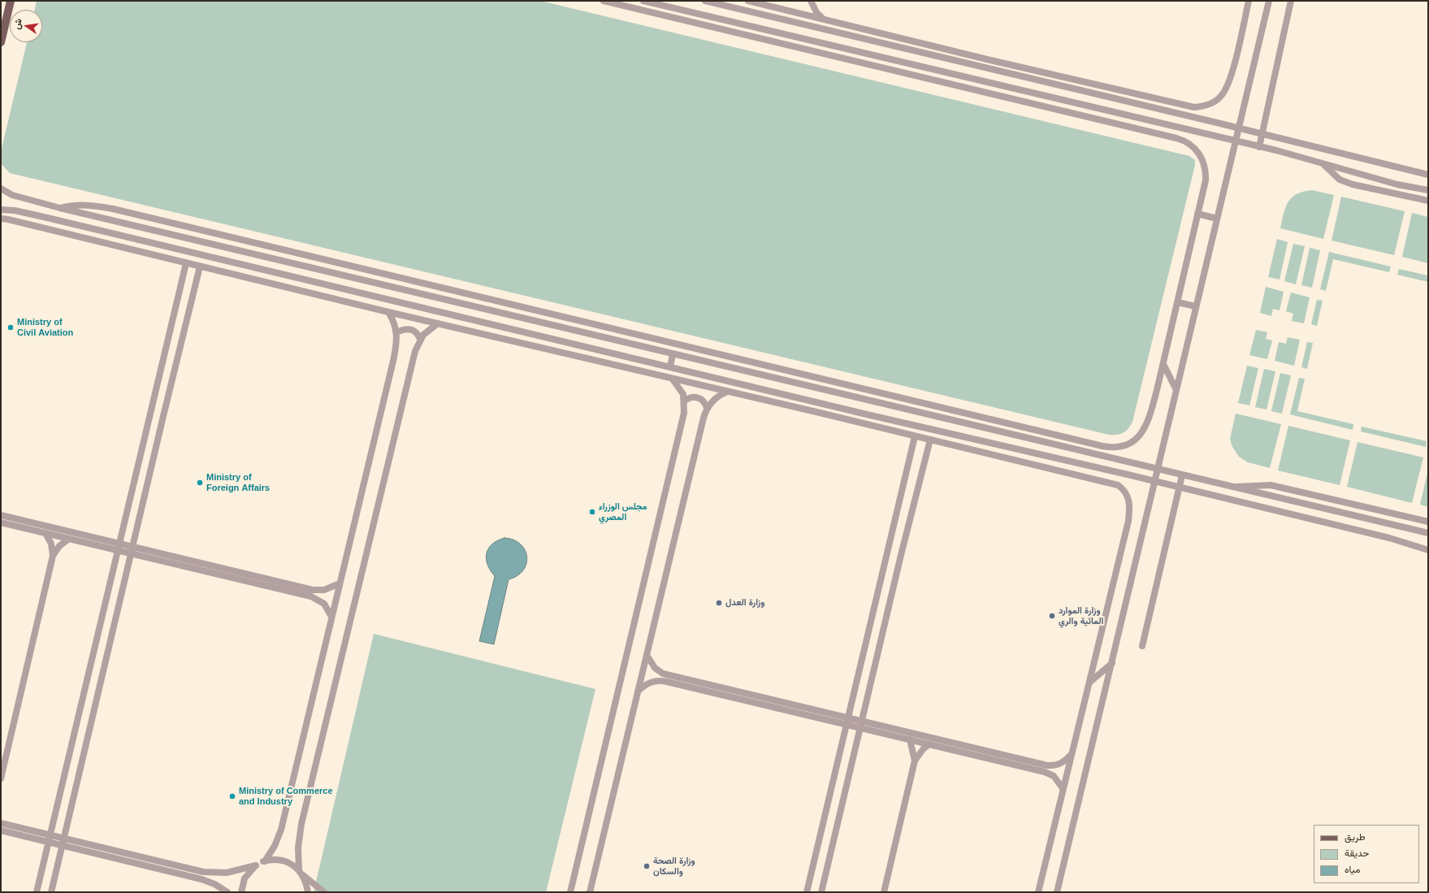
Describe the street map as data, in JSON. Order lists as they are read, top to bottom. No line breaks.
{"places":["Ministry of Civil Aviation","Ministry of Foreign Affairs","مجلس الوزراء المصري","وزارة العدل","وزارة الموارد المائية والري","Ministry of Commerce and Industry","وزارة الصحة والسكان"],"legend":["طريق","حديقة","مياه"],"north":"left"}
